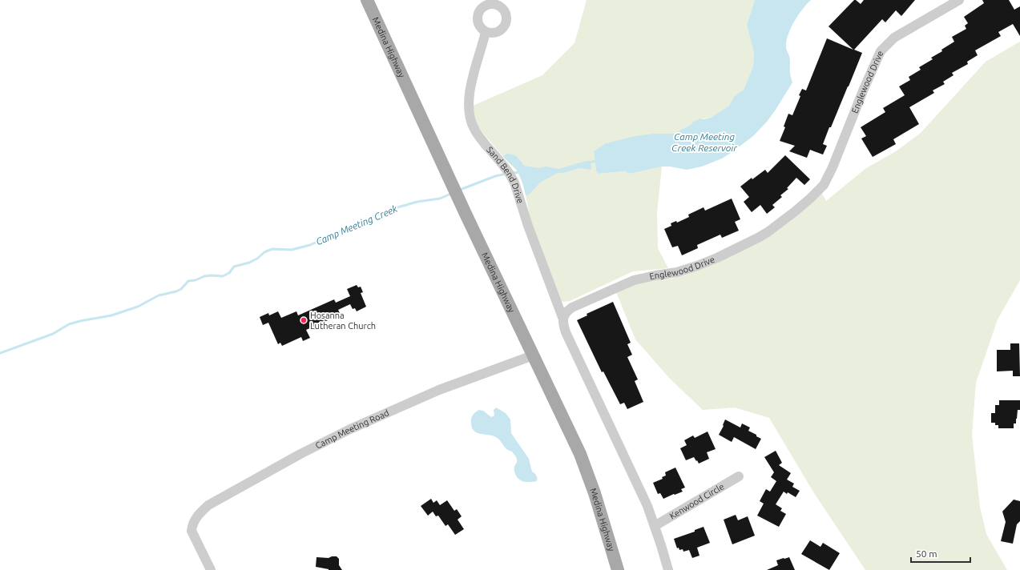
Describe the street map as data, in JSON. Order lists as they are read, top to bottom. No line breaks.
{"streets":{"main road":["Medina Highway"],"street":["Englewood Drive","Sand Bend Drive","Camp Meeting Road","Kenwood Circle"]},"crossings":[["Medina Highway","Camp Meeting Road"],["Englewood Drive","Sand Bend Drive"]],"water":["Camp Meeting Creek Reservoir","Camp Meeting Creek"],"places":["Hosanna Lutheran Church"],"scale_bar":"50 m"}
